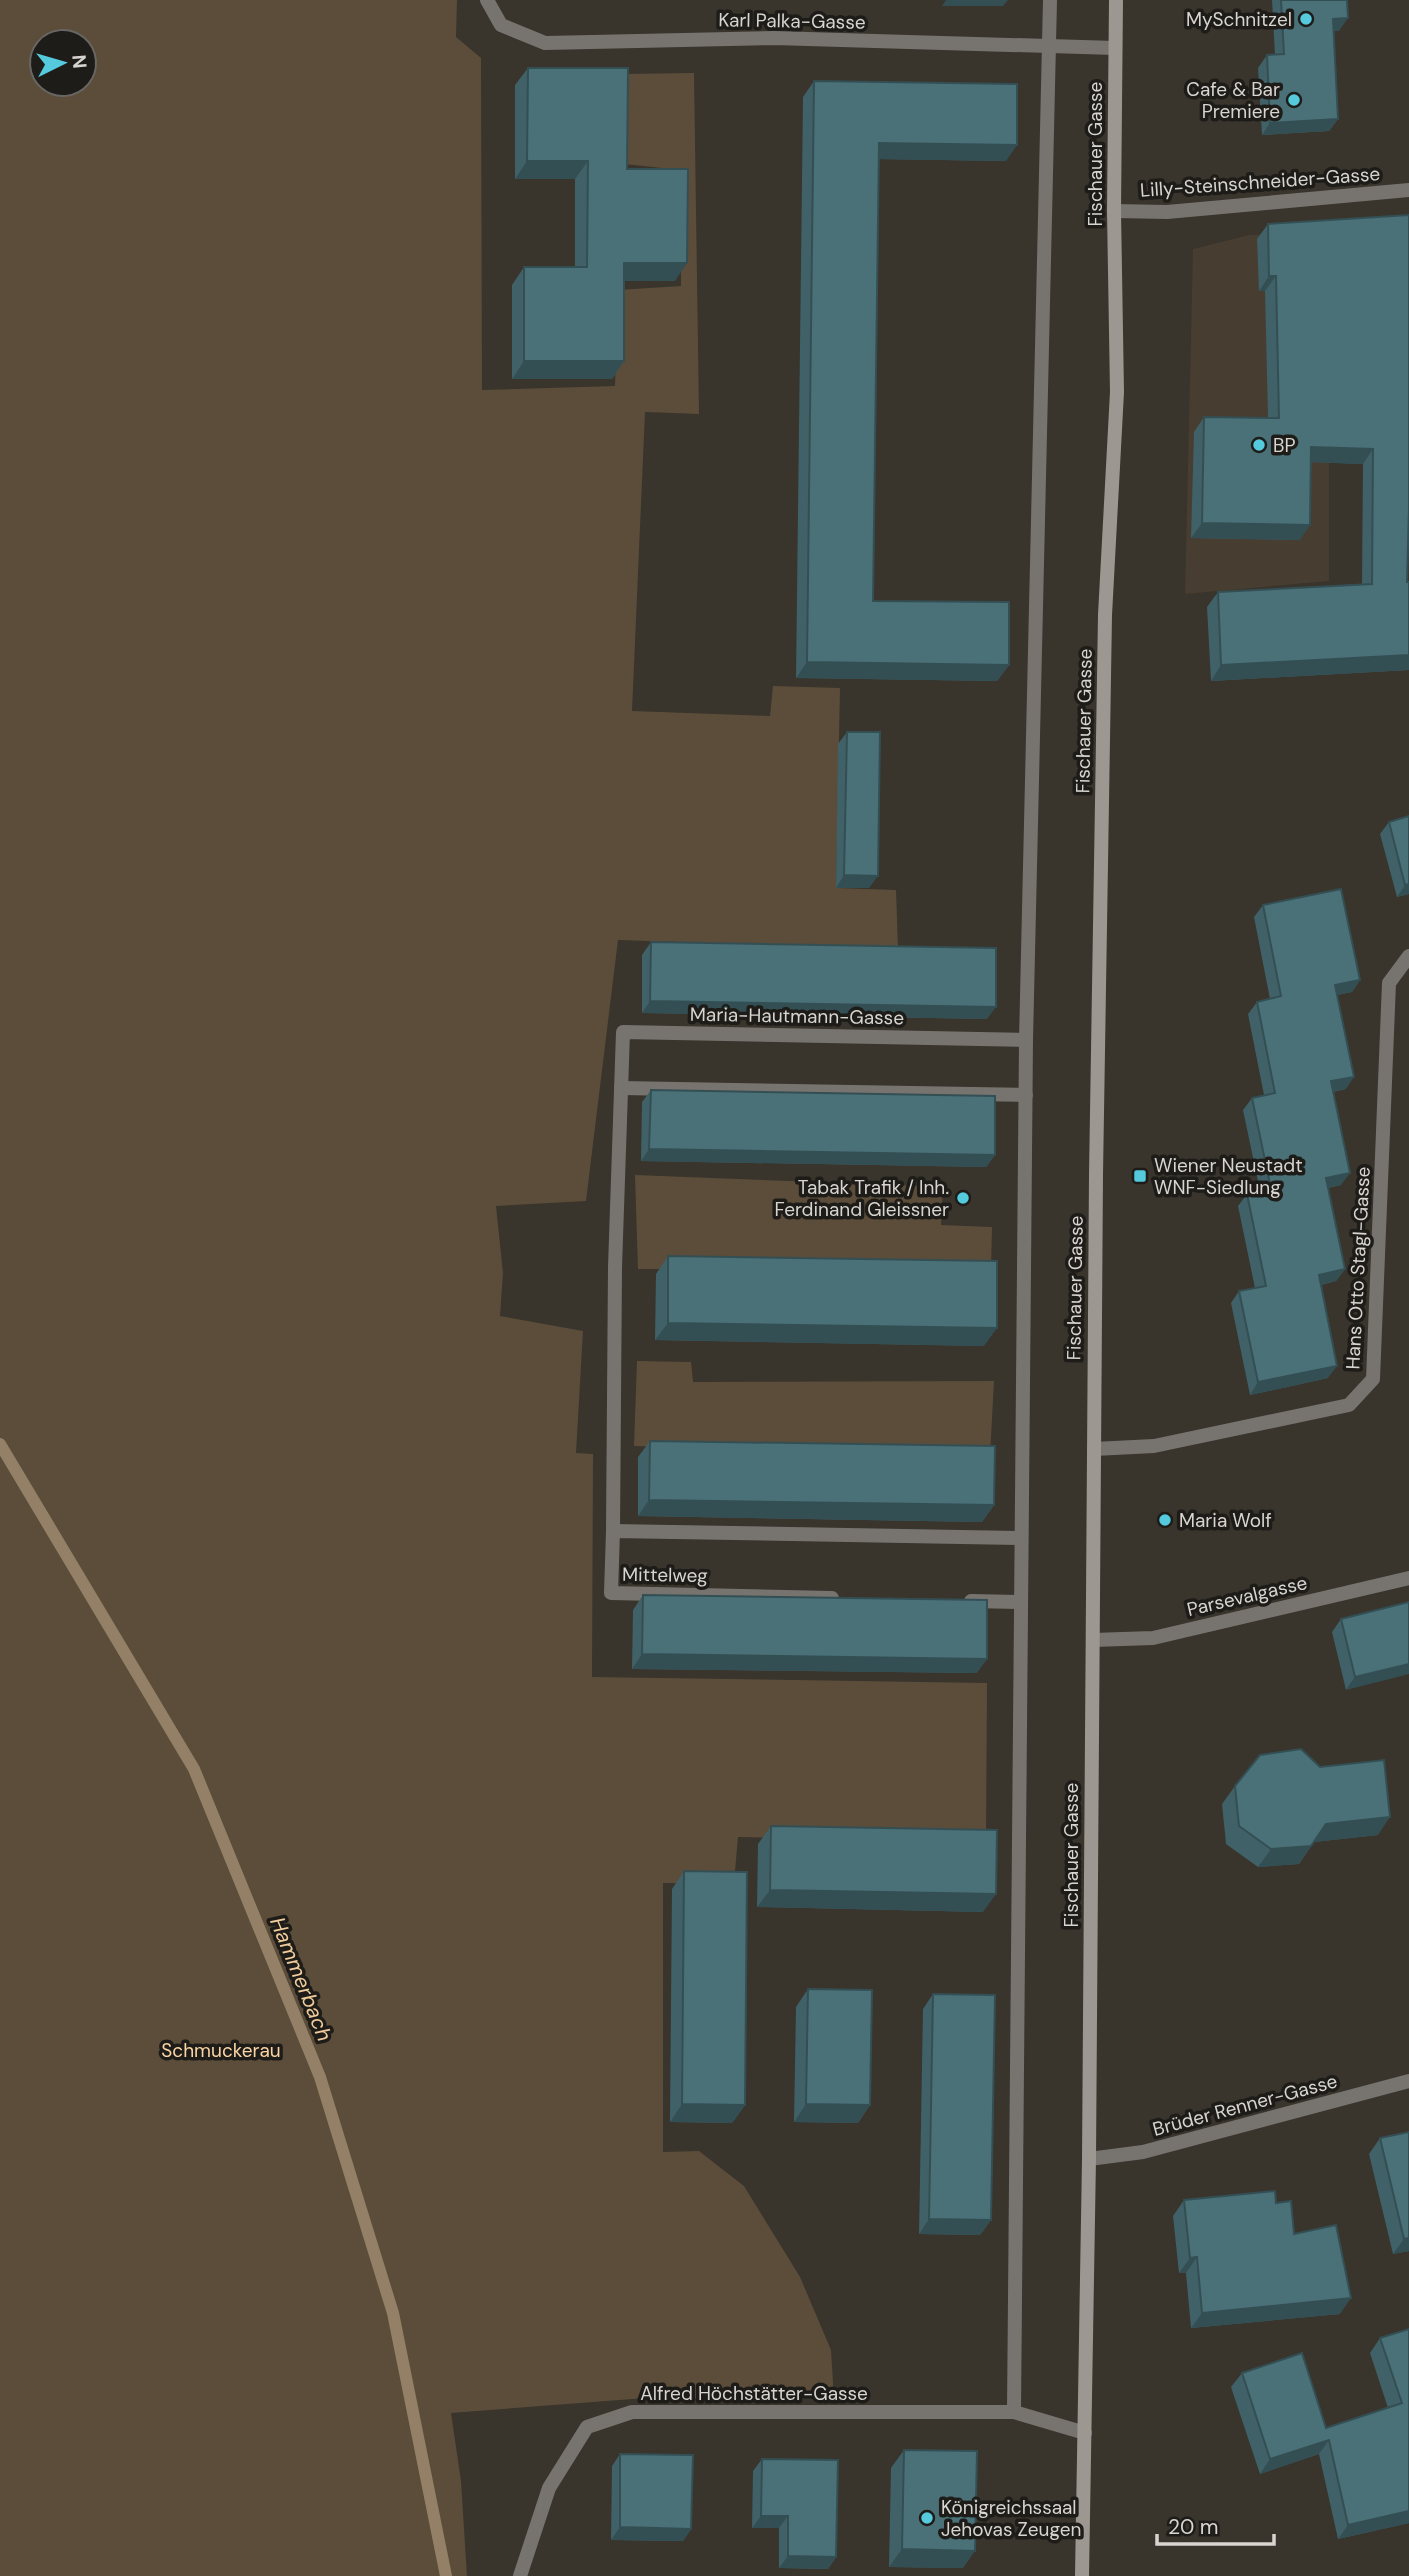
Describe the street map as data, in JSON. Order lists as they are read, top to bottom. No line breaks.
{"streets":{"main road":["Fischauer Gasse"],"street":["Karl Palka-Gasse","Lilly-Steinschneider-Gasse","Maria-Hautmann-Gasse","Hans Otto Stagl-Gasse","Mittelweg","Parsevalgasse","Brüder Renner-Gasse","Alfred Höchstätter-Gasse"]},"crossings":[["Karl Palka-Gasse","Fischauer Gasse"],["Fischauer Gasse","Lilly-Steinschneider-Gasse"],["Fischauer Gasse","Hans Otto Stagl-Gasse"],["Fischauer Gasse","Parsevalgasse"],["Fischauer Gasse","Brüder Renner-Gasse"],["Fischauer Gasse","Alfred Höchstätter-Gasse"],["Maria-Hautmann-Gasse","Mittelweg"]],"water":["Hammerbach"],"parks":["Schmuckerau"],"places":{"other":["MySchnitzel","Cafe & Bar Premiere","BP","Tabak Trafik / Inh. Ferdinand Gleissner","Maria Wolf","Königreichssaal Jehovas Zeugen"],"transit":["Wiener Neustadt WNF-Siedlung"]},"scale_bar":"20 m","north":"right"}
